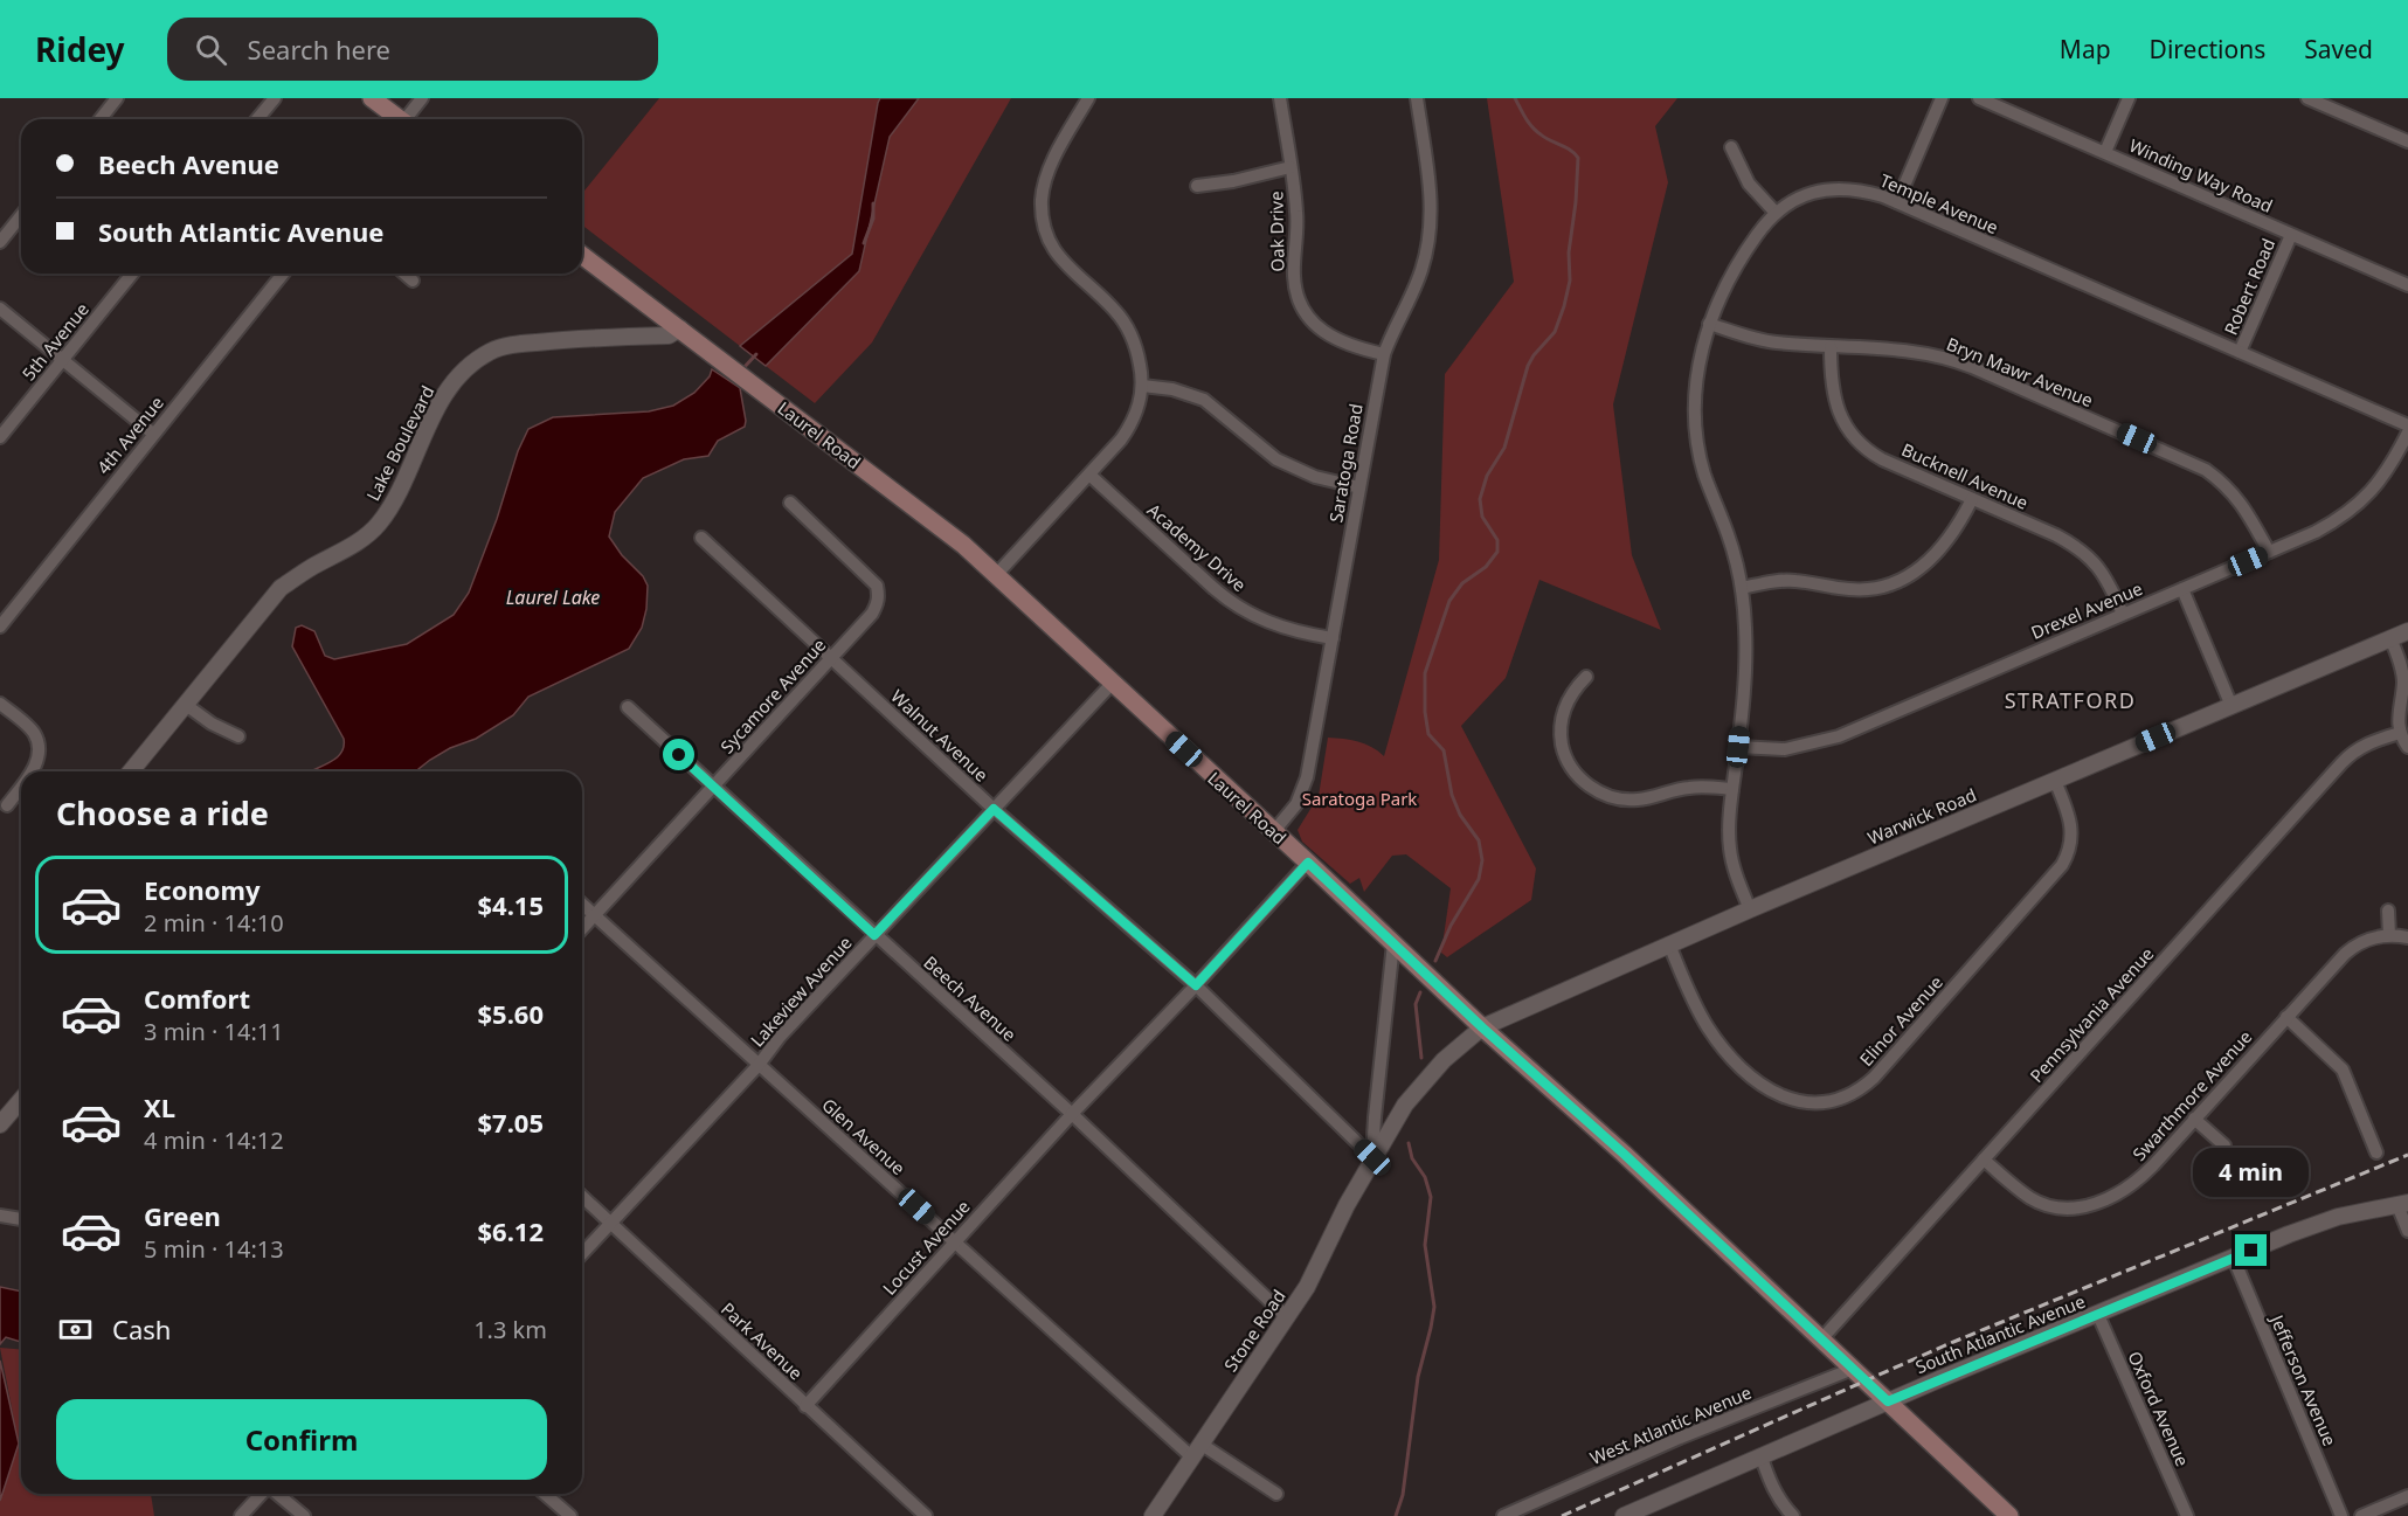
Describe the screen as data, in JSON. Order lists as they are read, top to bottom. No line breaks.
{"streets":{"main road":["Laurel Road"],"street":["Winding Way Road","Temple Avenue","Oak Drive","Robert Road","5th Avenue","Bryn Mawr Avenue","4th Avenue","Lake Boulevard","Saratoga Road","Bucknell Avenue","Academy Drive","Drexel Avenue","Sycamore Avenue","Walnut Avenue","Warwick Road","Lakeview Avenue","Beech Avenue","Pennsylvania Avenue","Elinor Avenue","Swarthmore Avenue","Glen Avenue","Locust Avenue","Stone Road","South Atlantic Avenue","Park Avenue","Jefferson Avenue","Oxford Avenue","West Atlantic Avenue"]},"crossings":[["Winding Way Road","Robert Road"],["Temple Avenue","Robert Road"],["Temple Avenue","Bryn Mawr Avenue"],["Temple Avenue","Drexel Avenue"],["Temple Avenue","Warwick Road"],["Oak Drive","Saratoga Road"],["Bryn Mawr Avenue","Bucknell Avenue"],["Bryn Mawr Avenue","Drexel Avenue"],["Laurel Road","Lake Boulevard"],["Laurel Road","Saratoga Road"],["Laurel Road","Warwick Road"],["Laurel Road","Lakeview Avenue"],["Laurel Road","Pennsylvania Avenue"],["Laurel Road","Locust Avenue"],["Laurel Road","Stone Road"],["Laurel Road","South Atlantic Avenue"],["Laurel Road","West Atlantic Avenue"],["Saratoga Road","Academy Drive"],["Bucknell Avenue","Drexel Avenue"],["Sycamore Avenue","Walnut Avenue"],["Sycamore Avenue","Beech Avenue"],["Sycamore Avenue","Glen Avenue"],["Walnut Avenue","Lakeview Avenue"],["Walnut Avenue","Locust Avenue"],["Walnut Avenue","Stone Road"],["Warwick Road","Elinor Avenue"],["Warwick Road","Stone Road"],["Lakeview Avenue","Beech Avenue"],["Lakeview Avenue","Glen Avenue"],["Lakeview Avenue","Park Avenue"],["Beech Avenue","Locust Avenue"],["Beech Avenue","Stone Road"],["Pennsylvania Avenue","Swarthmore Avenue"],["Glen Avenue","Locust Avenue"],["Glen Avenue","Stone Road"],["Locust Avenue","Park Avenue"],["South Atlantic Avenue","Jefferson Avenue"],["South Atlantic Avenue","Oxford Avenue"]],"districts":["STRATFORD"],"water":["Laurel Lake"],"parks":["Saratoga Park"],"page":{"header":"Ridey","search":"Search here","nav":["Map","Directions","Saved"],"banner":["Beech Avenue","South Atlantic Avenue"],"heading":"Choose a ride","list":[{"name":"Economy","note":"2 min · 14:10","value":"$4.15"},{"name":"Comfort","note":"3 min · 14:11","value":"$5.60"},{"name":"XL","note":"4 min · 14:12","value":"$7.05"},{"name":"Green","note":"5 min · 14:13","value":"$6.12"}],"bubble":"4 min","pay":["Cash","1.3 km"],"buttons":"Confirm"}}
